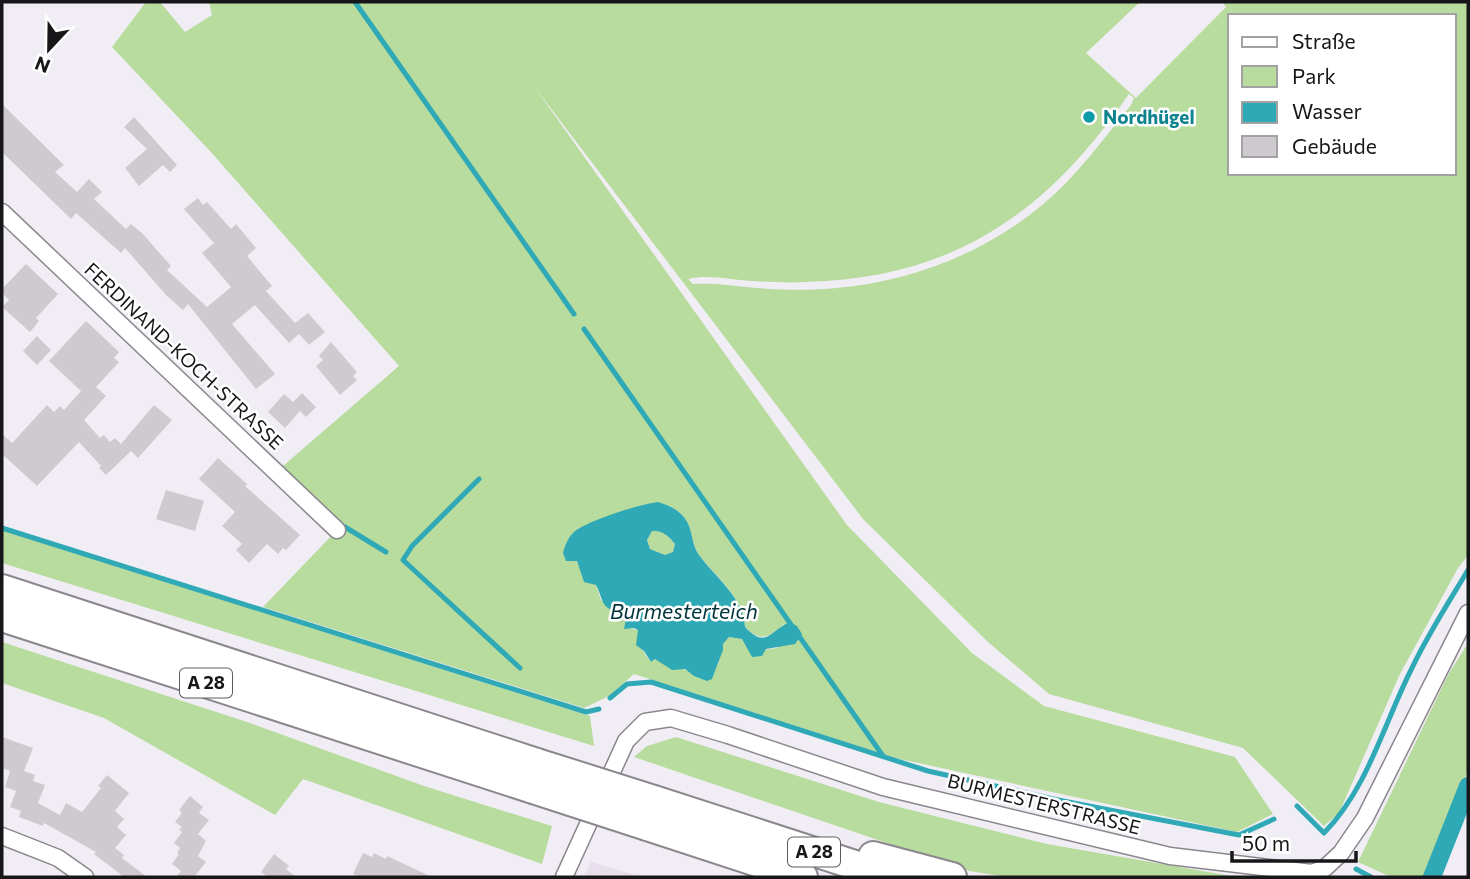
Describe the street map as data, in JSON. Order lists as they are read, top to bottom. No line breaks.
{"streets":{"highway":["A 28"],"street":["FERDINAND-KOCH-STRASSE","BURMESTERSTRASSE"]},"water":["Burmesterteich"],"places":["Nordhügel"],"legend":["Straße","Park","Wasser","Gebäude"],"scale_bar":"50 m","north":"bottom"}
